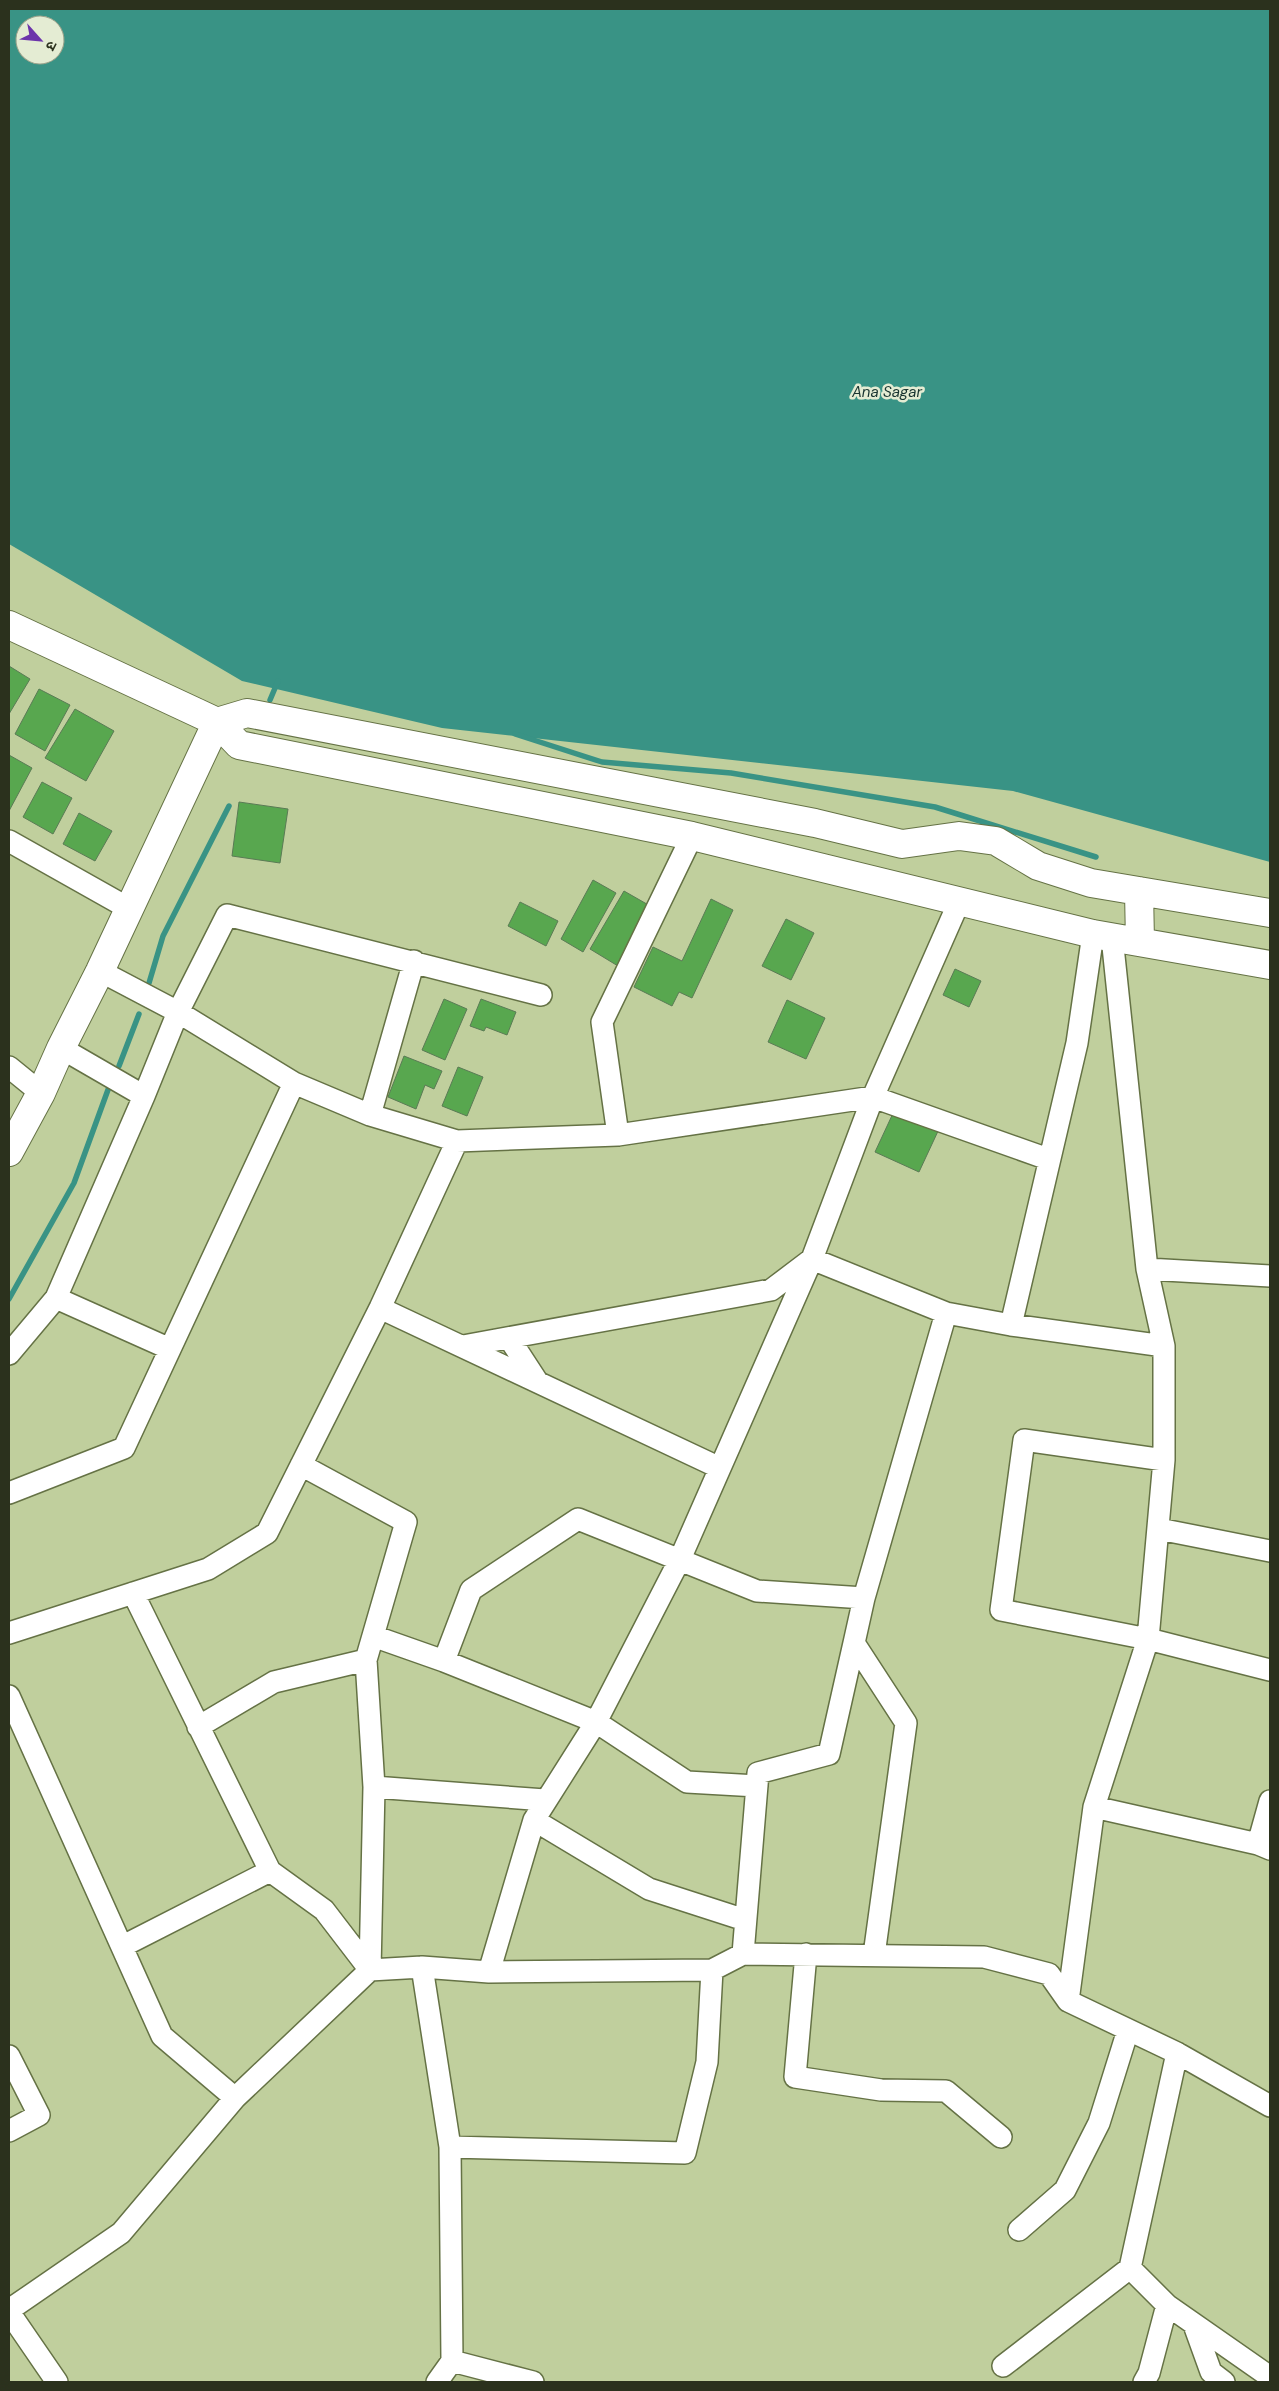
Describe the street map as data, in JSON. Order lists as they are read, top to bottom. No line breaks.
{"water":["Ana Sagar"],"north":"bottom right"}
